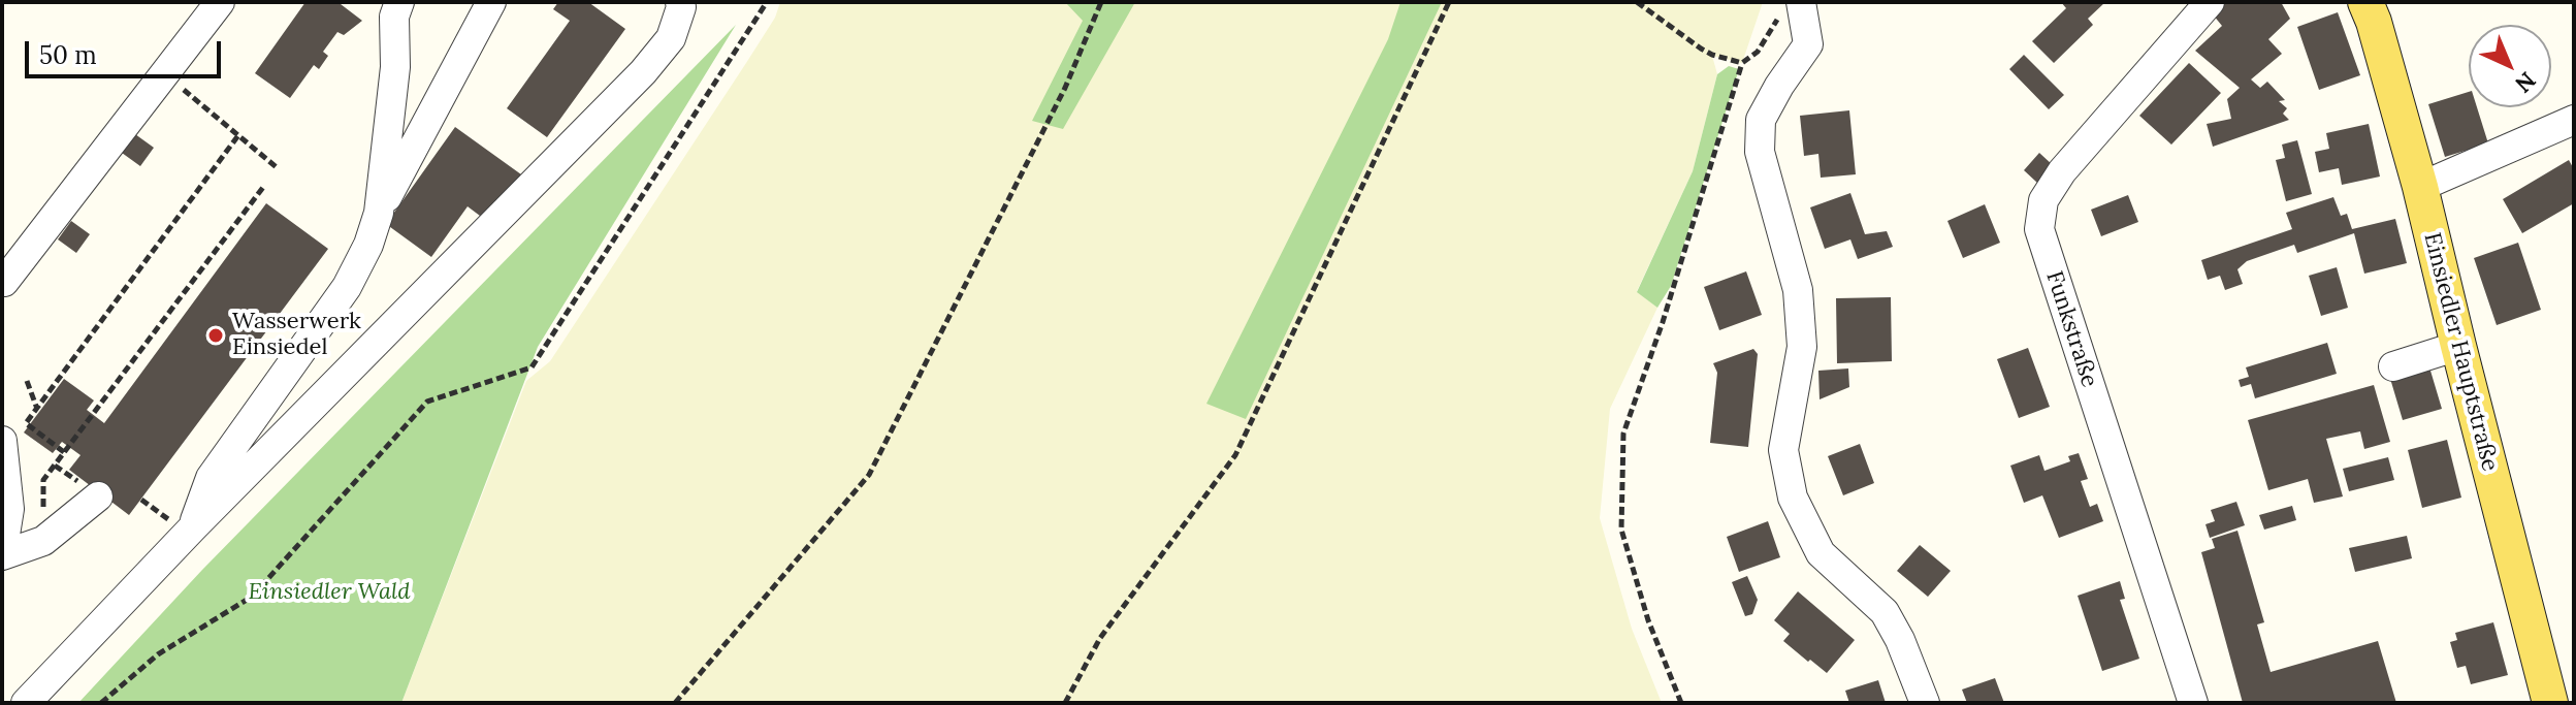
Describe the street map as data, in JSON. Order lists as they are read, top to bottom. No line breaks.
{"streets":{"main road":["Einsiedler Hauptstraße"],"street":["Funkstraße"]},"parks":["Einsiedler Wald"],"places":["Wasserwerk Einsiedel"],"scale_bar":"50 m","north":"bottom right"}
